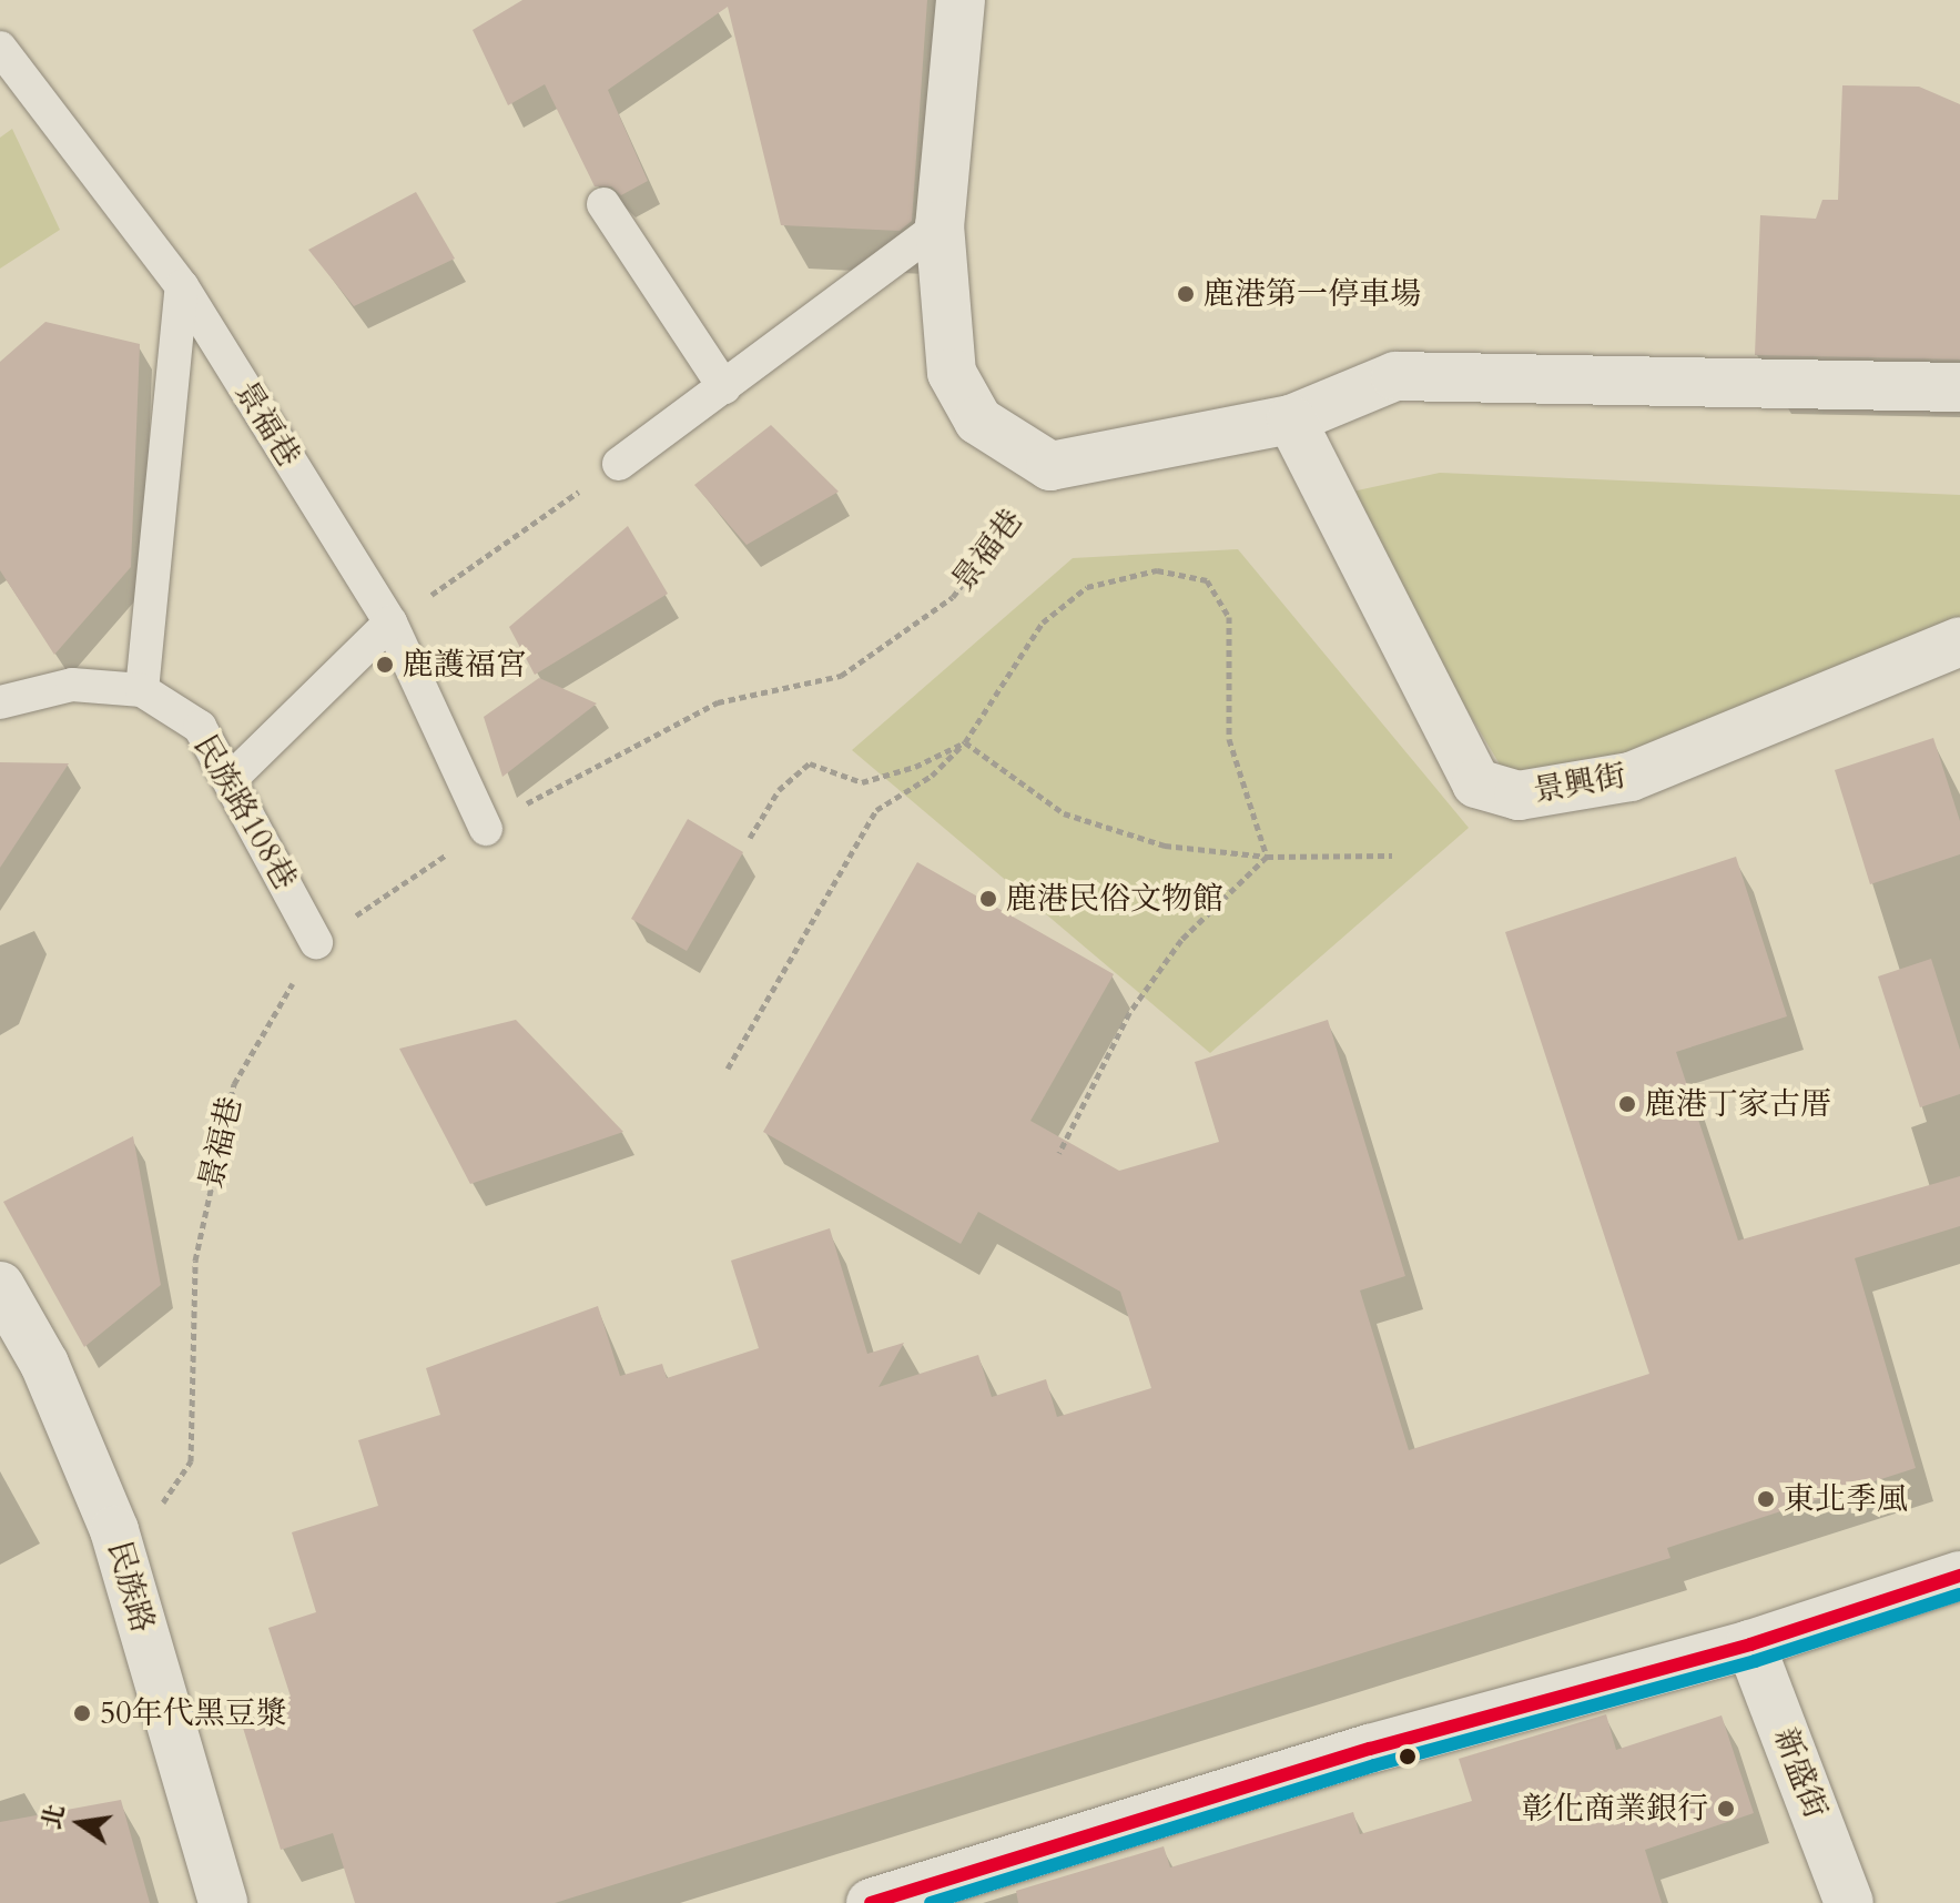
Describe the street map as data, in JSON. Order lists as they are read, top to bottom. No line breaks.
{"streets":{"street":["景興街","民族路","新盛街"],"lane":["景福巷","民族路108巷"]},"crossings":[["景福巷","民族路108巷"],["景福巷","民族路"]],"places":["鹿港第一停車場","鹿護福宮","鹿港民俗文物館","鹿港丁家古厝","東北季風","50年代黑豆漿","彰化商業銀行"],"north":"left"}
